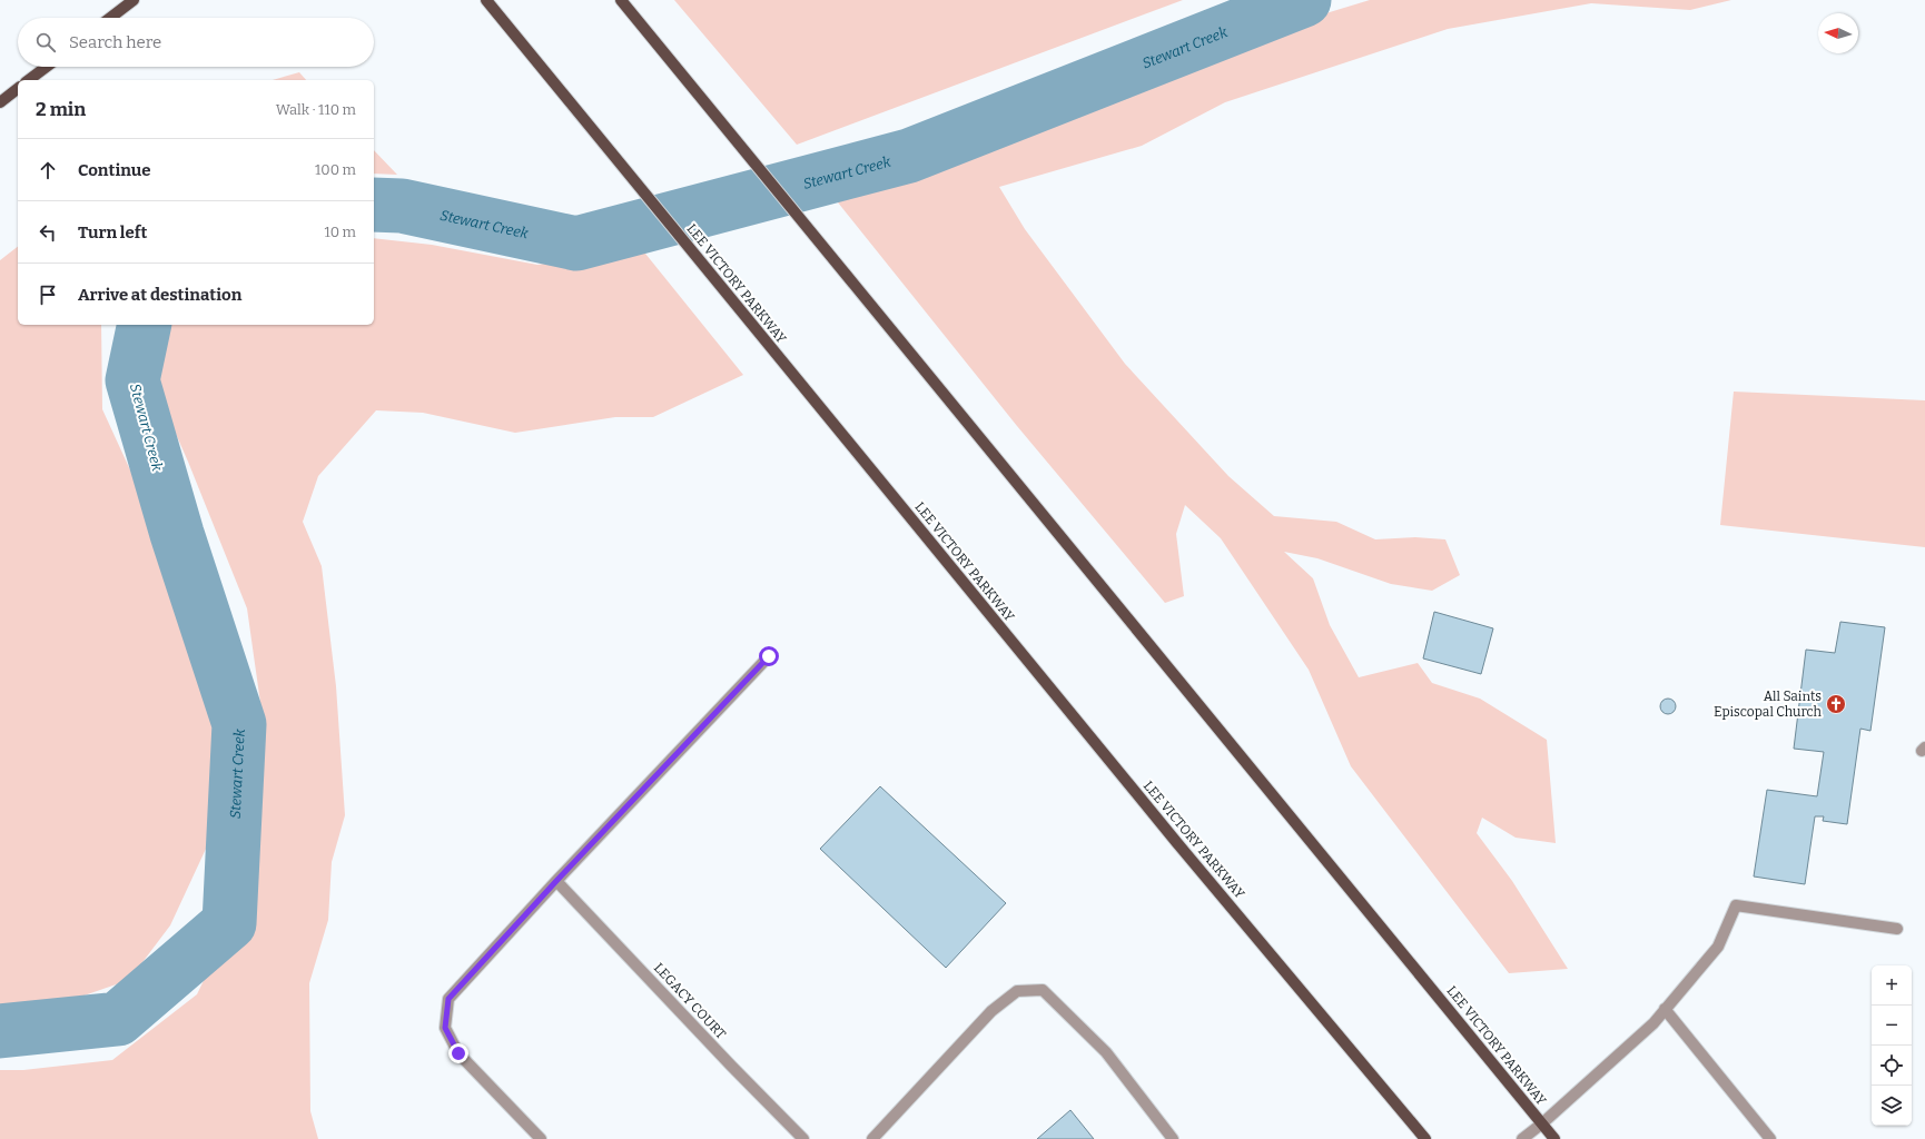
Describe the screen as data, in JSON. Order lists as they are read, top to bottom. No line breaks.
{"streets":{"main road":["LEE VICTORY PARKWAY"],"street":["LEGACY COURT"]},"water":["Stewart Creek"],"places":{"church":["All Saints Episcopal Church"]},"north":"left","page":{"search":"Search here","heading":["2 min","Walk · 110 m"],"list":[["Continue","100 m"],["Turn left","10 m"],"Arrive at destination"],"map_buttons":["+","−"]}}
